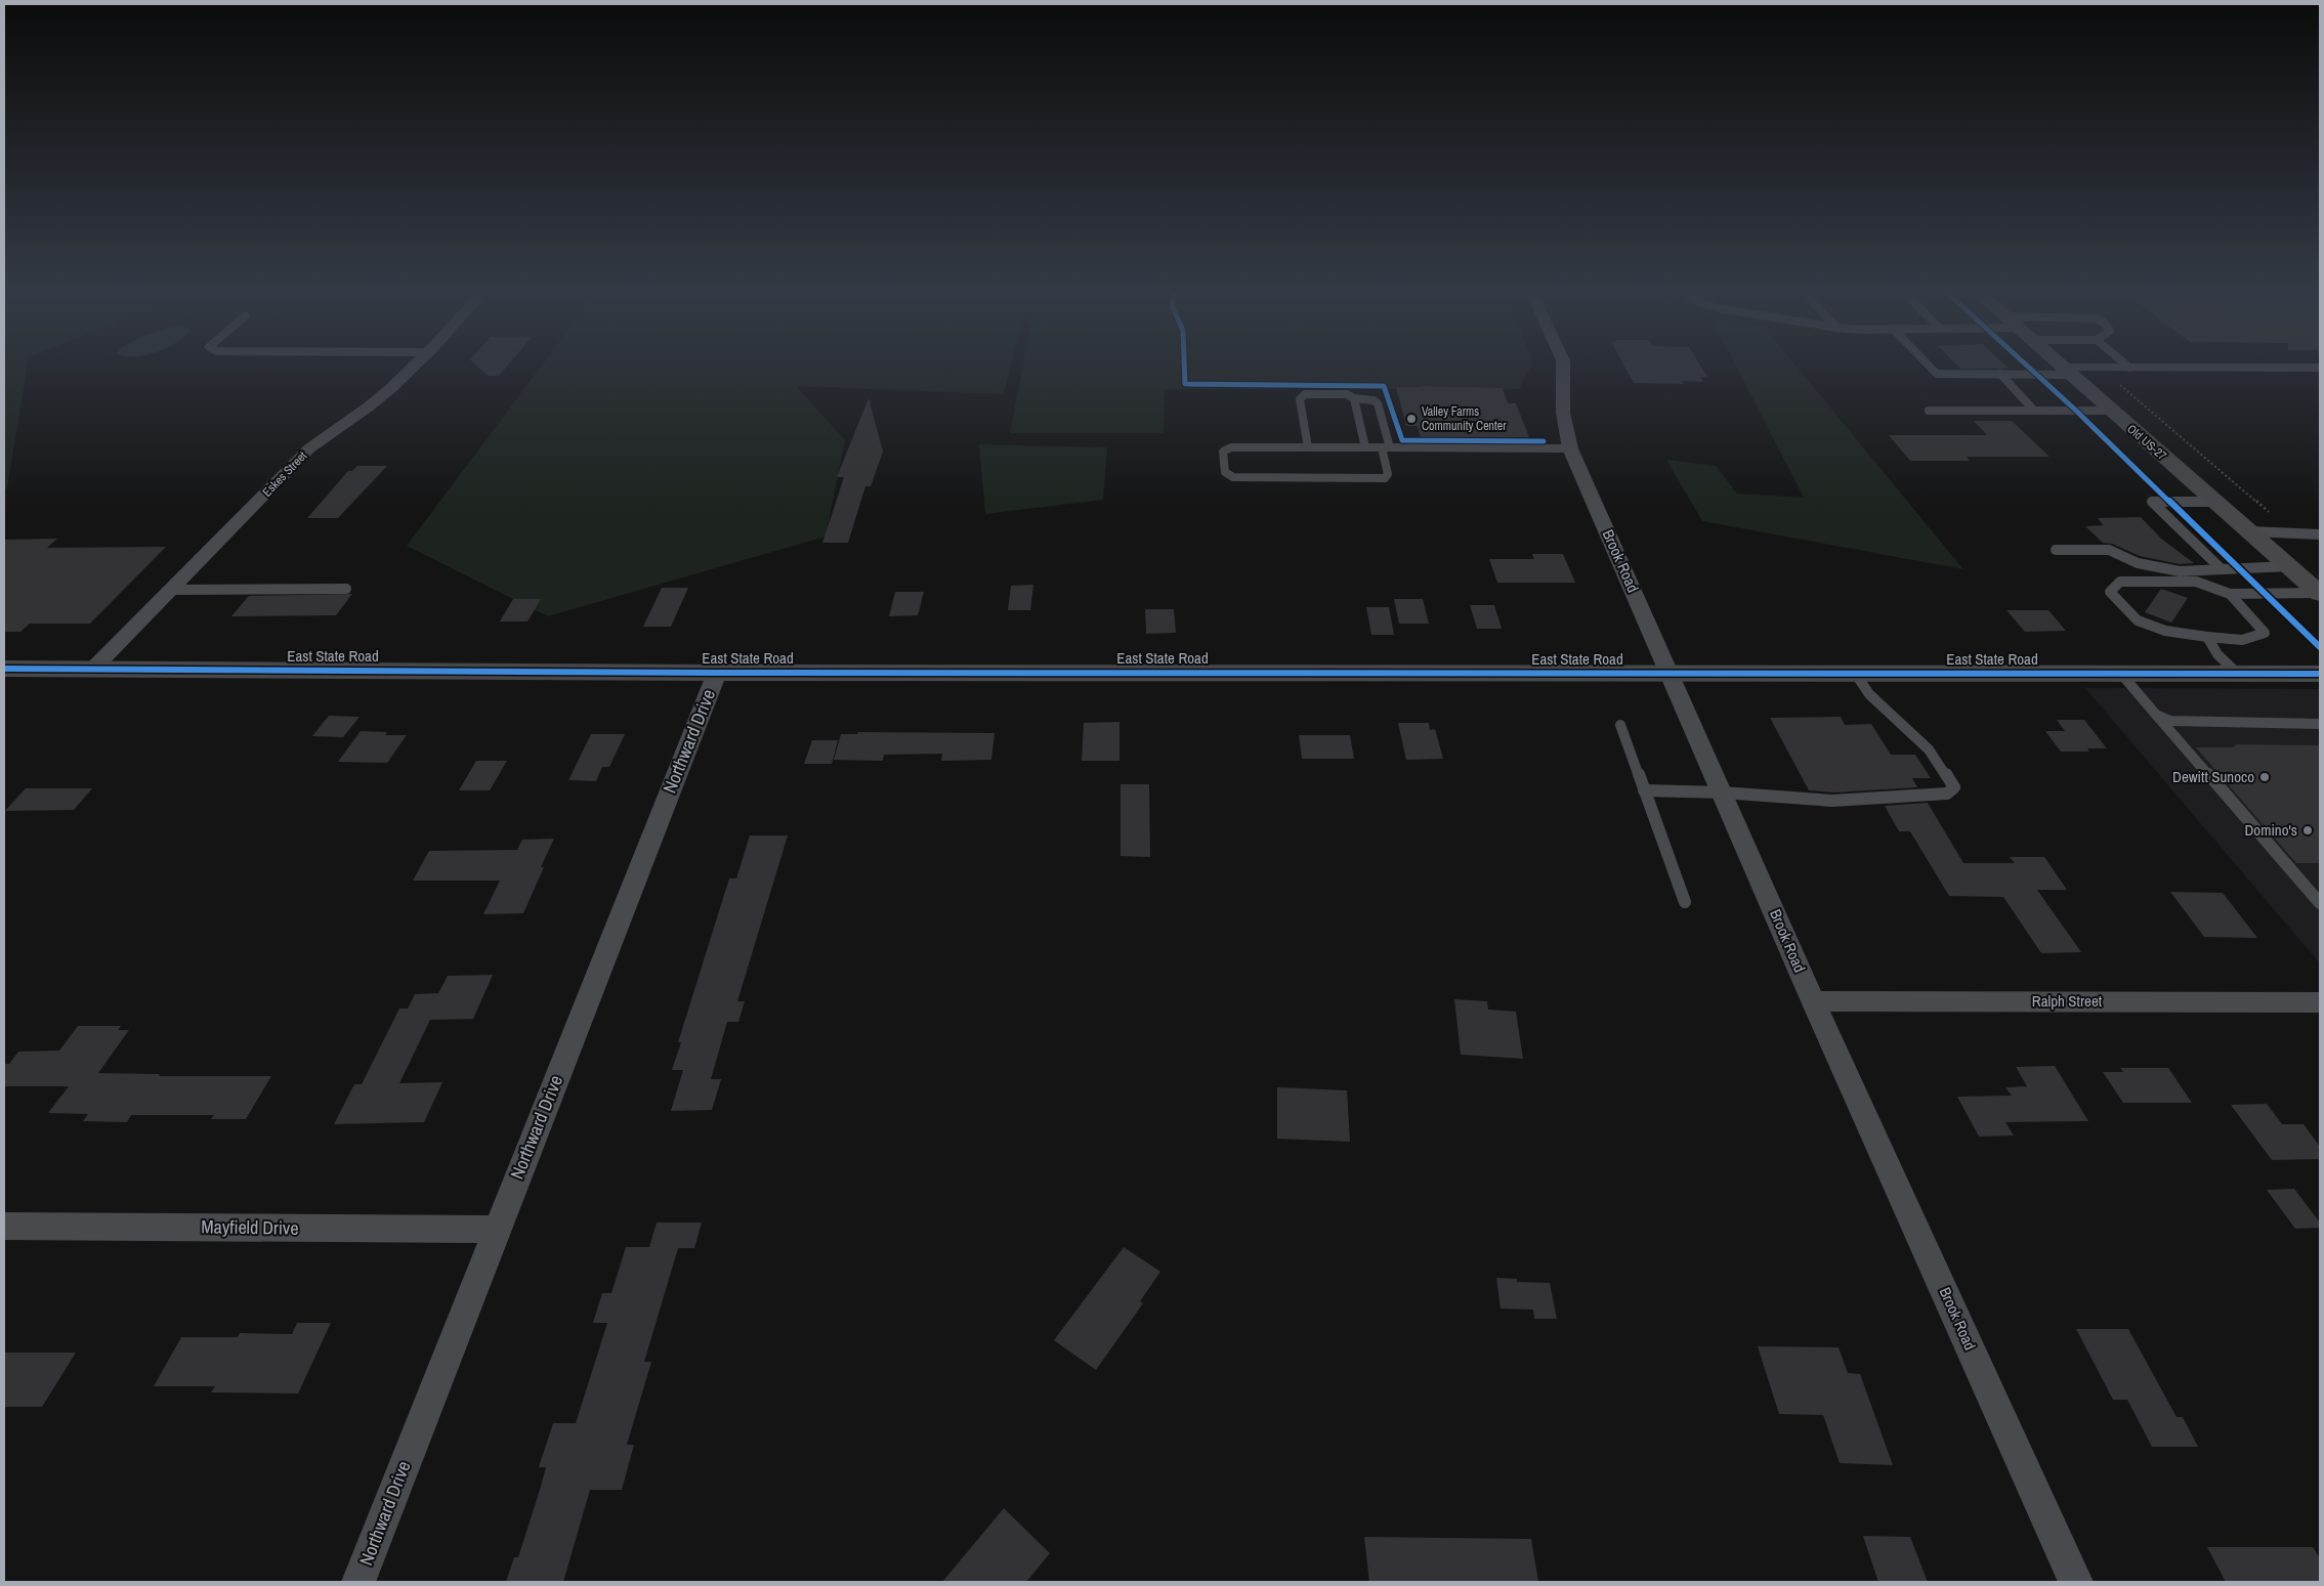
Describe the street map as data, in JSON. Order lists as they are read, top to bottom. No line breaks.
{"streets":{"street":["Old US-27","Eskes Street","Brook Road","East State Road","Northward Drive","Ralph Street","Mayfield Drive"]},"crossings":[["Eskes Street","East State Road"],["Brook Road","East State Road"],["Brook Road","Ralph Street"],["East State Road","Northward Drive"],["Northward Drive","Mayfield Drive"]],"places":["Valley Farms Community Center","Dewitt Sunoco","Domino's"]}
